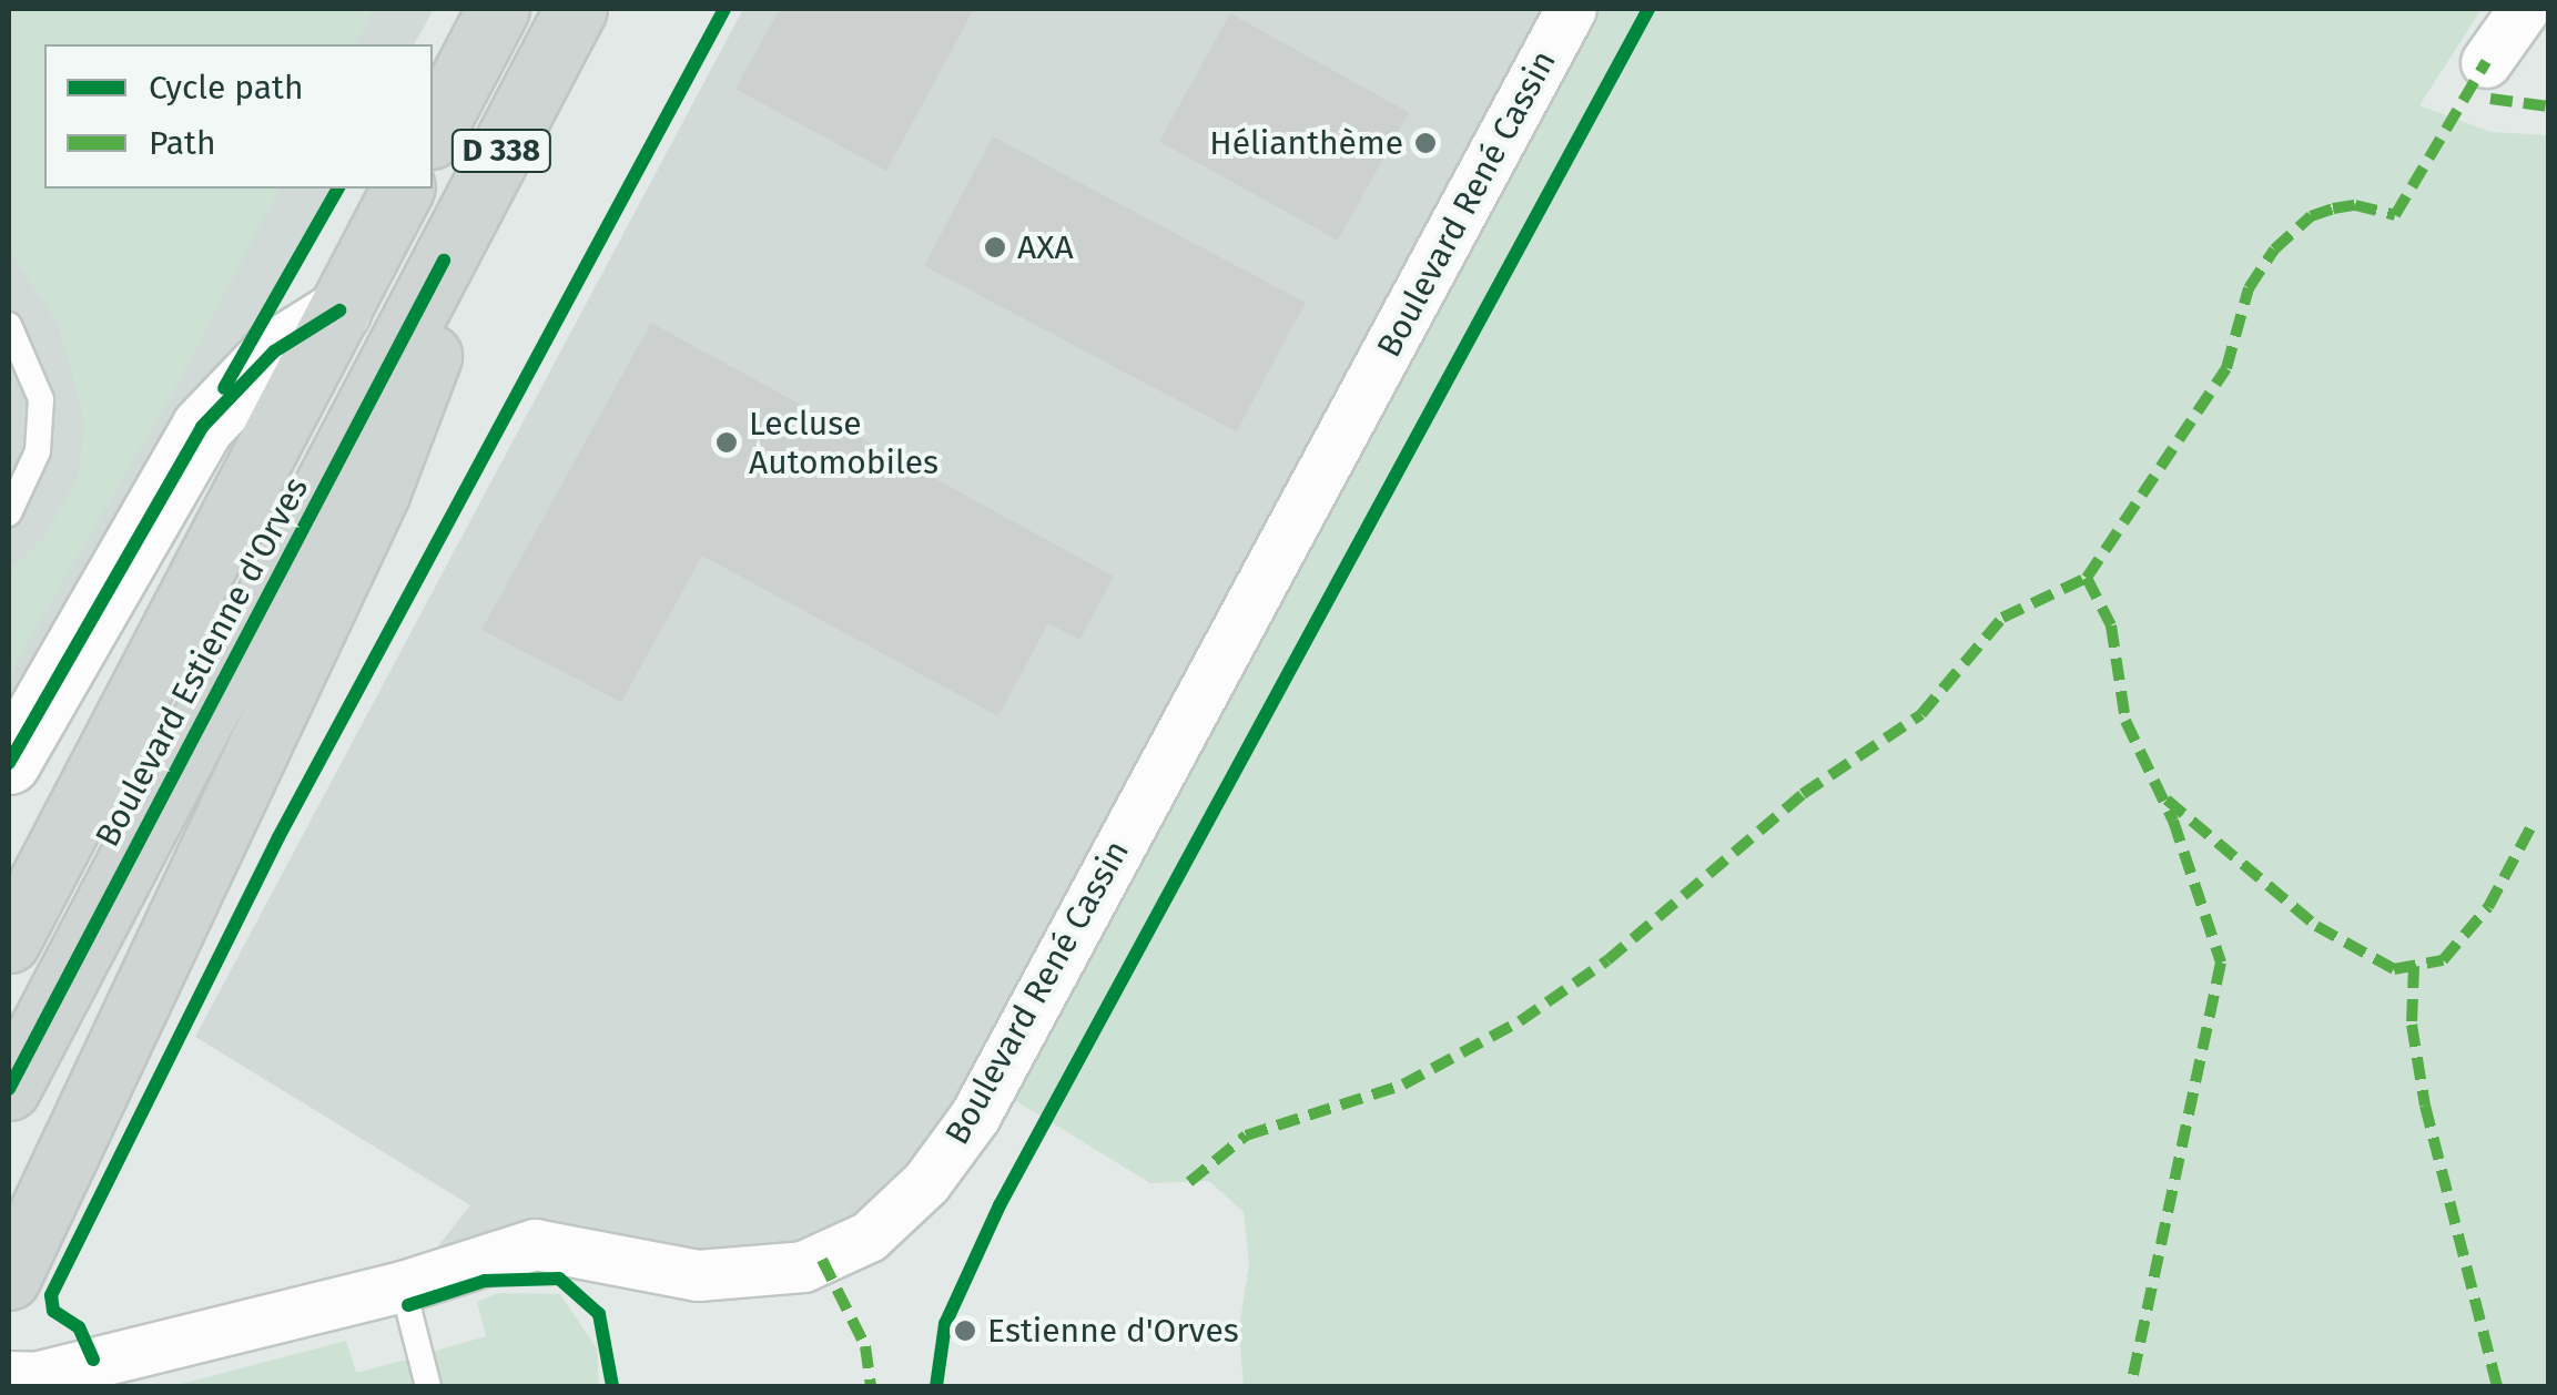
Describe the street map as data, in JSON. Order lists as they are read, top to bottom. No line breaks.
{"streets":{"main road":["D 338","Boulevard Estienne d'Orves"],"street":["Boulevard René Cassin"]},"places":["Hélianthème","AXA","Lecluse Automobiles","Estienne d'Orves"],"legend":["Cycle path","Path"]}
